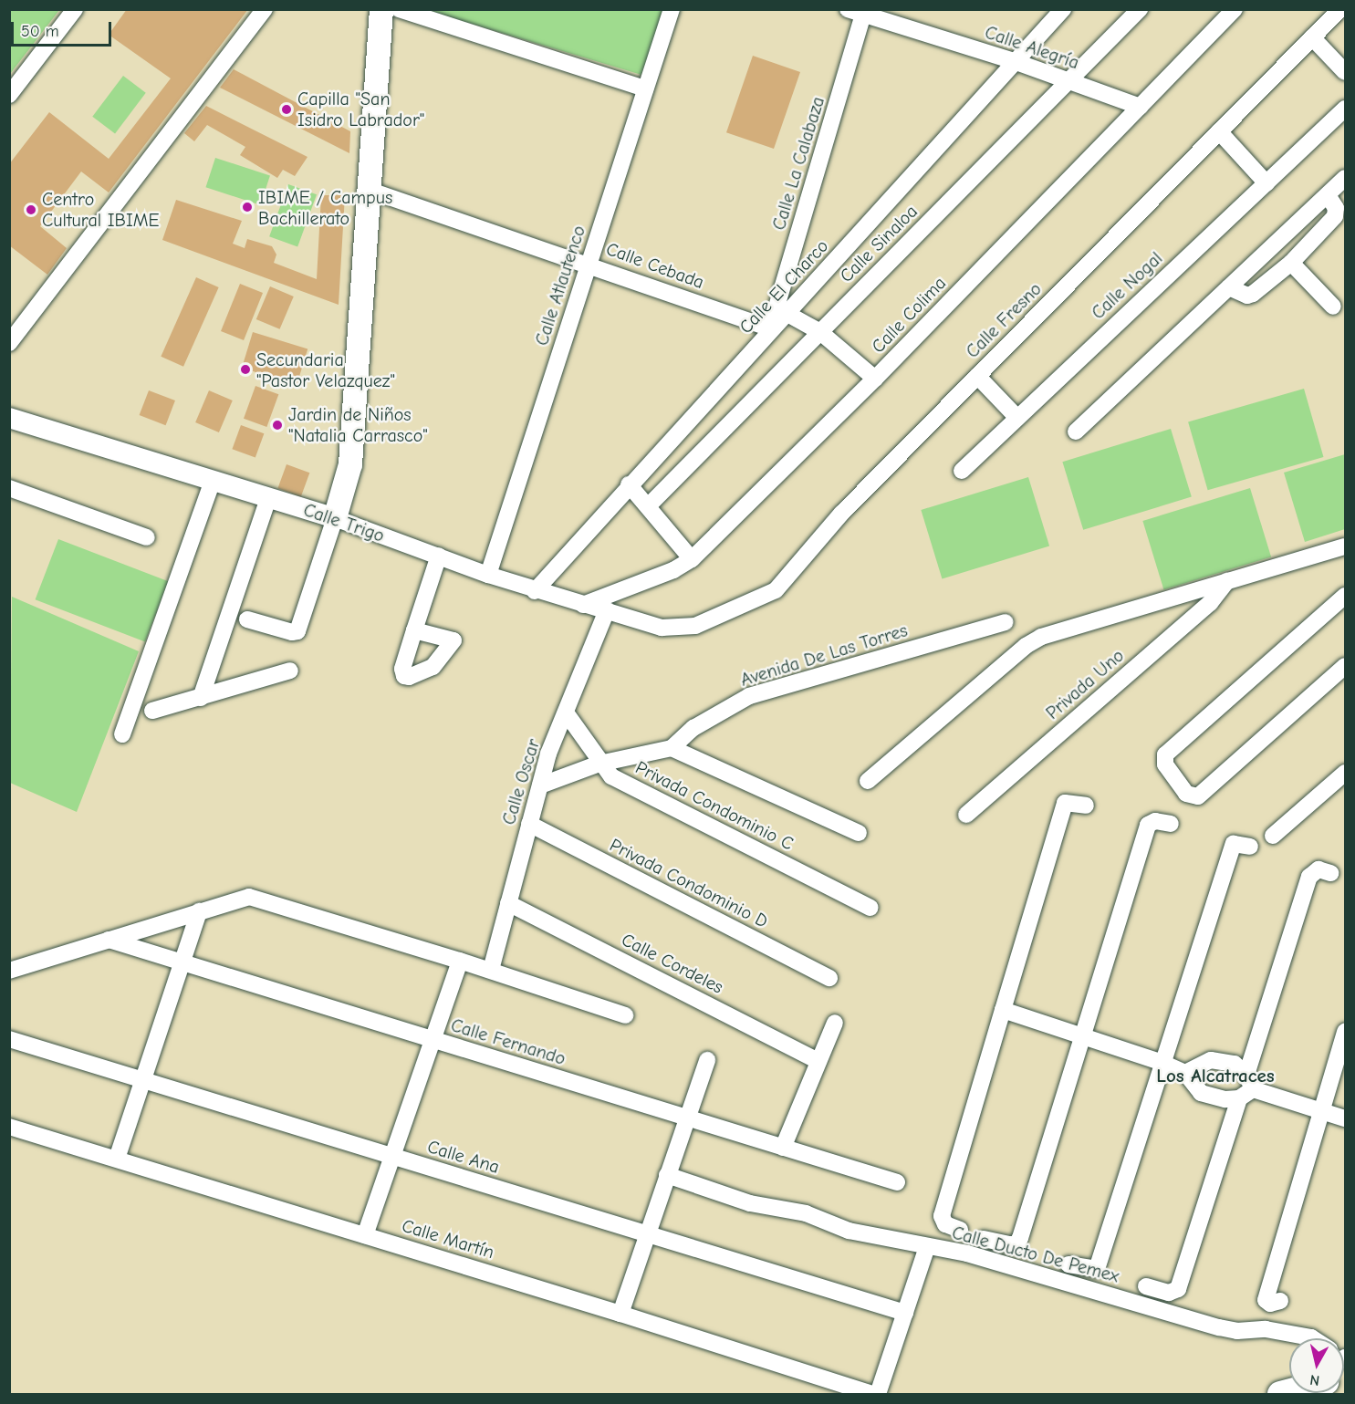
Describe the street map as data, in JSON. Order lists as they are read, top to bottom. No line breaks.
{"streets":{"street":["Calle Alegría","Calle La Calabaza","Calle Sinaloa","Calle Cebada","Calle Atlautenco","Calle Nogal","Calle El Charco","Calle Colima","Calle Fresno","Calle Trigo","Avenida De Las Torres","Privada Uno","Calle Oscar","Privada Condominio C","Privada Condominio D","Calle Cordeles","Calle Fernando","Calle Ana","Calle Martín","Calle Ducto De Pemex"]},"crossings":[["Calle Alegría","Calle La Calabaza"],["Calle Alegría","Calle Sinaloa"],["Calle Alegría","Calle El Charco"],["Calle Alegría","Calle Colima"],["Calle La Calabaza","Calle Cebada"],["Calle La Calabaza","Calle El Charco"],["Calle Cebada","Calle Atlautenco"],["Calle Cebada","Calle El Charco"],["Calle Atlautenco","Calle Trigo"],["Calle El Charco","Calle Trigo"],["Calle Colima","Calle Trigo"],["Calle Fresno","Calle Trigo"],["Calle Trigo","Calle Oscar"],["Calle Oscar","Privada Condominio C"],["Calle Oscar","Privada Condominio D"],["Calle Oscar","Calle Cordeles"]],"districts":["Los Alcatraces"],"places":["Capilla \"San Isidro Labrador\"","IBIME / Campus Bachillerato","Centro Cultural IBIME","Secundaria \"Pastor Velazquez\"","Jardin de Niños \"Natalia Carrasco\""],"scale_bar":"50 m","north":"bottom"}
